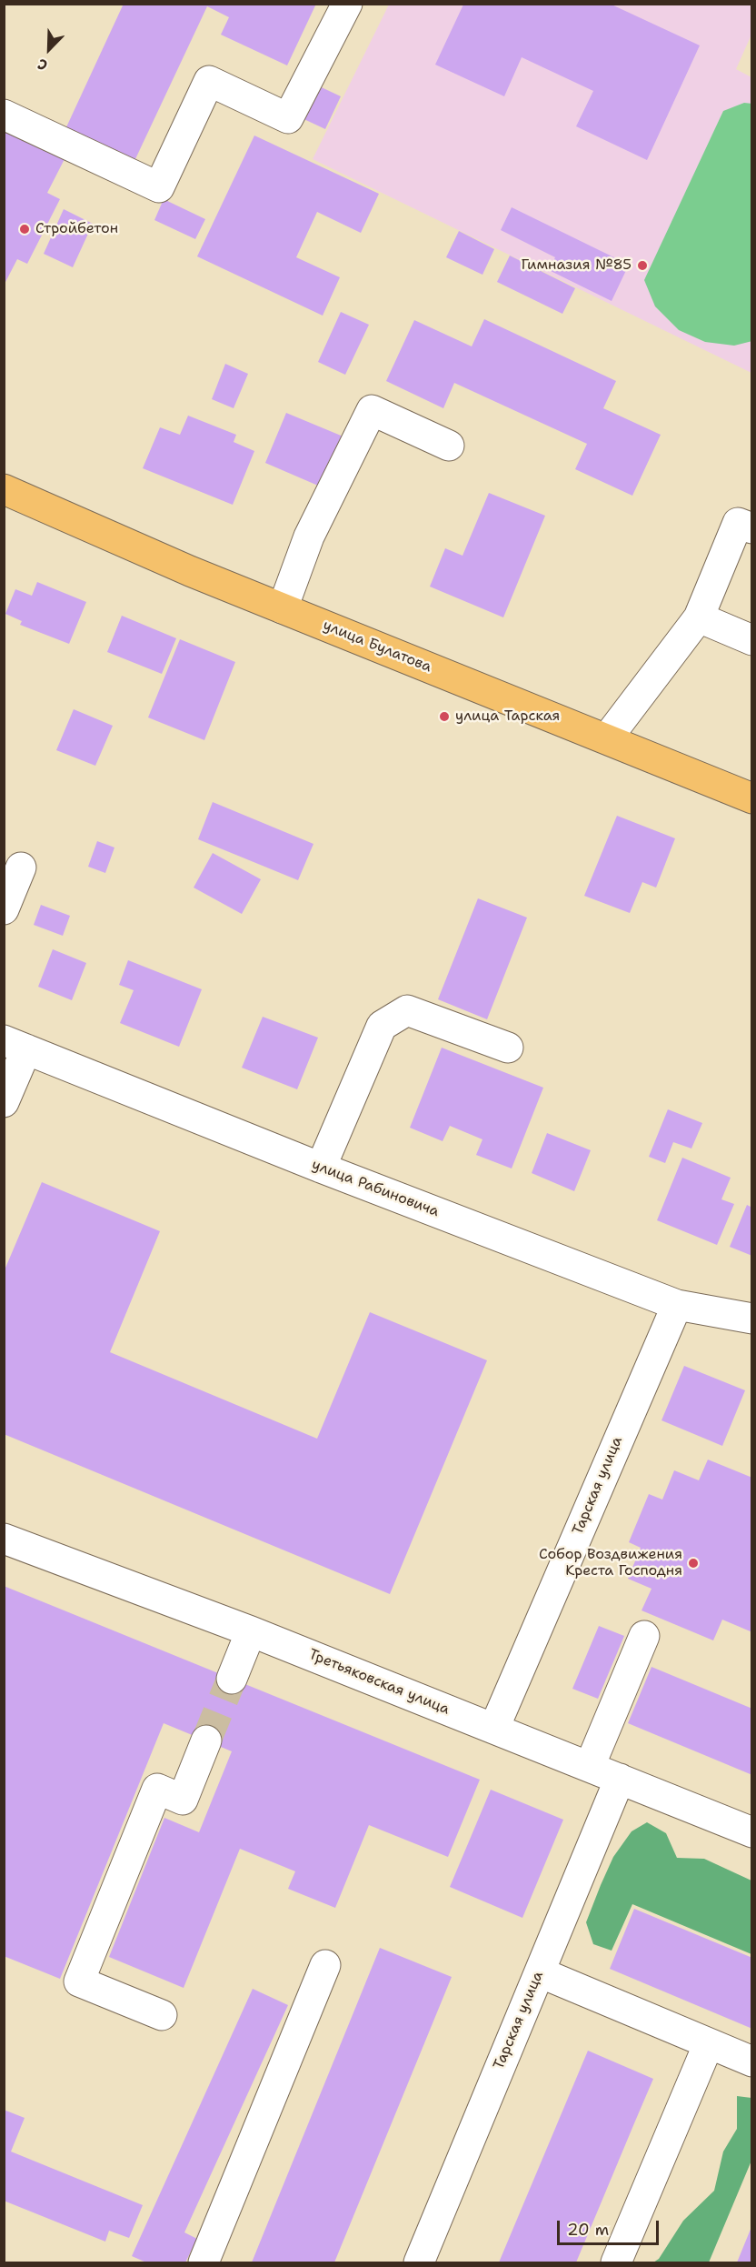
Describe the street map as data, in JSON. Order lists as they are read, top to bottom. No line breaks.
{"streets":{"main road":["улица Булатова"],"street":["улица Рабиновича","Тарская улица","Третьяковская улица"]},"crossings":[["улица Рабиновича","Тарская улица"],["Тарская улица","Третьяковская улица"]],"places":["Стройбетон","Гимназия №85","улица Тарская","Собор Воздвижения Креста Господня"],"scale_bar":"20 m","north":"bottom left"}
